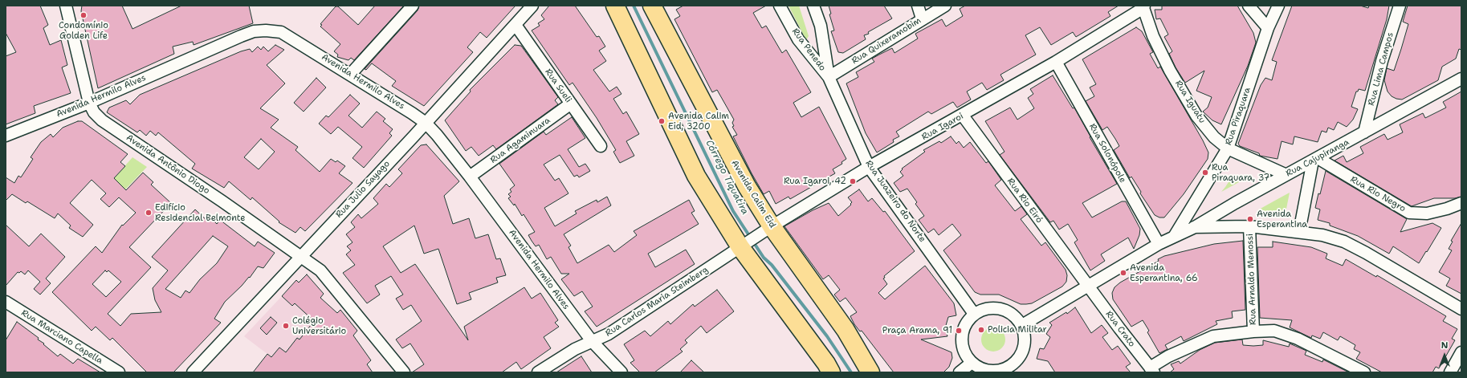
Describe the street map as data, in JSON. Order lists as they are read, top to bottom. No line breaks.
{"streets":{"main road":["Avenida Calim Eid"],"street":["Rua Quixeramobim","Rua Penedo","Rua Lima Campos","Avenida Hermilo Alves","Rua Sueli","Rua Iguatu","Rua Piraquara","Rua Igaroi","Rua Agaminuara","Rua Solonópole","Rua Cajupiranga","Avenida Antônio Diogo","Rua Julio Sayago","Rua Rio Negro","Rua Rio Eiró","Rua Juazeiro do Norte","Rua Arnaldo Menossi","Rua Carlos Maria Steimberg","Rua Crato","Rua Marciano Capella"]},"crossings":[["Rua Quixeramobim","Rua Penedo"],["Rua Quixeramobim","Rua Juazeiro do Norte"],["Rua Penedo","Rua Juazeiro do Norte"],["Rua Lima Campos","Rua Cajupiranga"],["Avenida Hermilo Alves","Rua Agaminuara"],["Avenida Hermilo Alves","Avenida Antônio Diogo"],["Avenida Hermilo Alves","Rua Julio Sayago"],["Avenida Hermilo Alves","Rua Carlos Maria Steimberg"],["Rua Sueli","Rua Agaminuara"],["Rua Sueli","Rua Julio Sayago"],["Rua Iguatu","Rua Piraquara"],["Rua Iguatu","Rua Igaroi"],["Rua Iguatu","Rua Cajupiranga"],["Rua Piraquara","Rua Cajupiranga"],["Rua Igaroi","Rua Solonópole"],["Rua Igaroi","Avenida Calim Eid"],["Rua Igaroi","Rua Rio Eiró"],["Rua Igaroi","Rua Juazeiro do Norte"],["Rua Igaroi","Rua Carlos Maria Steimberg"],["Rua Cajupiranga","Rua Rio Negro"],["Avenida Antônio Diogo","Rua Julio Sayago"],["Rua Rio Eiró","Rua Crato"]],"water":["Córrego Tiquatira"],"places":["Condomínio Golden Life","Avenida Calim Eid, 3200","Rua Piraquara, 37","Rua Igaroi, 42","Edifício Residencial Belmonte","Avenida Esperantina","Avenida Esperantina, 66","Colégio Universitário","Policia Militar","Praça Arama, 91"],"north":"top"}
